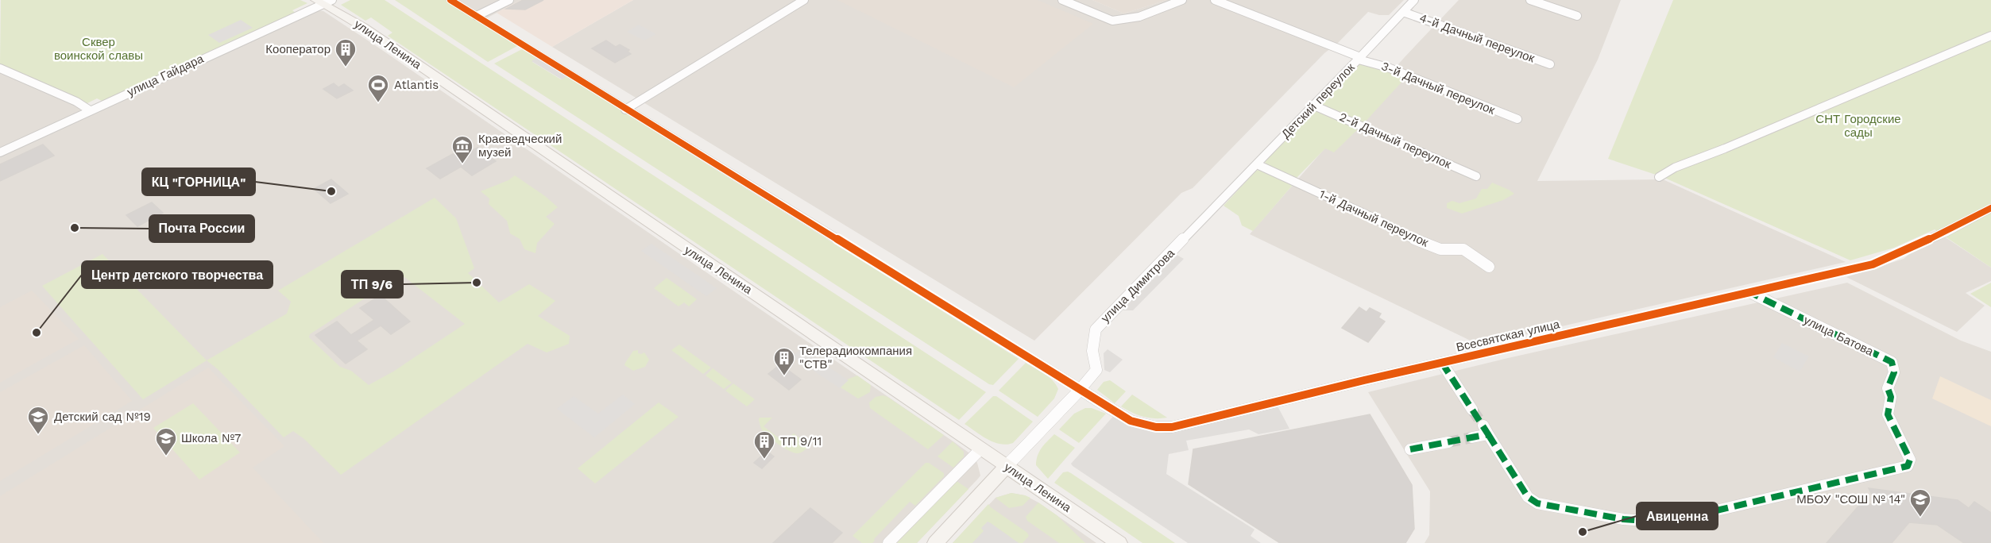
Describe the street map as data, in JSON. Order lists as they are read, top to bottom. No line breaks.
{"streets":{"main road":["улица Ленина"],"street":["4-й Дачный переулок","улица Гайдара","3-й Дачный переулок","Детский переулок","2-й Дачный переулок","1-й Дачный переулок","улица Димитрова","Всесвятская улица","улица Батова"]},"crossings":[["улица Ленина","улица Гайдара"],["3-й Дачный переулок","Детский переулок"],["Детский переулок","2-й Дачный переулок"],["Детский переулок","1-й Дачный переулок"],["Детский переулок","улица Димитрова"],["улица Димитрова","Всесвятская улица"],["Всесвятская улица","улица Батова"]],"parks":["Сквер воинской славы","СНТ Городские сады"],"places":{"building":["Кооператор","Телерадиокомпания \"СТВ\"","ТП 9/11"],"sports":["Atlantis"],"museum":["Краеведческий музей"],"other":["КЦ \"ГОРНИЦА\"","Почта России","ТП 9/6","Центр детского творчества","Авиценна"],"school or university":["Детский сад №19","Школа №7","МБОУ \"СОШ № 14\""]}}
